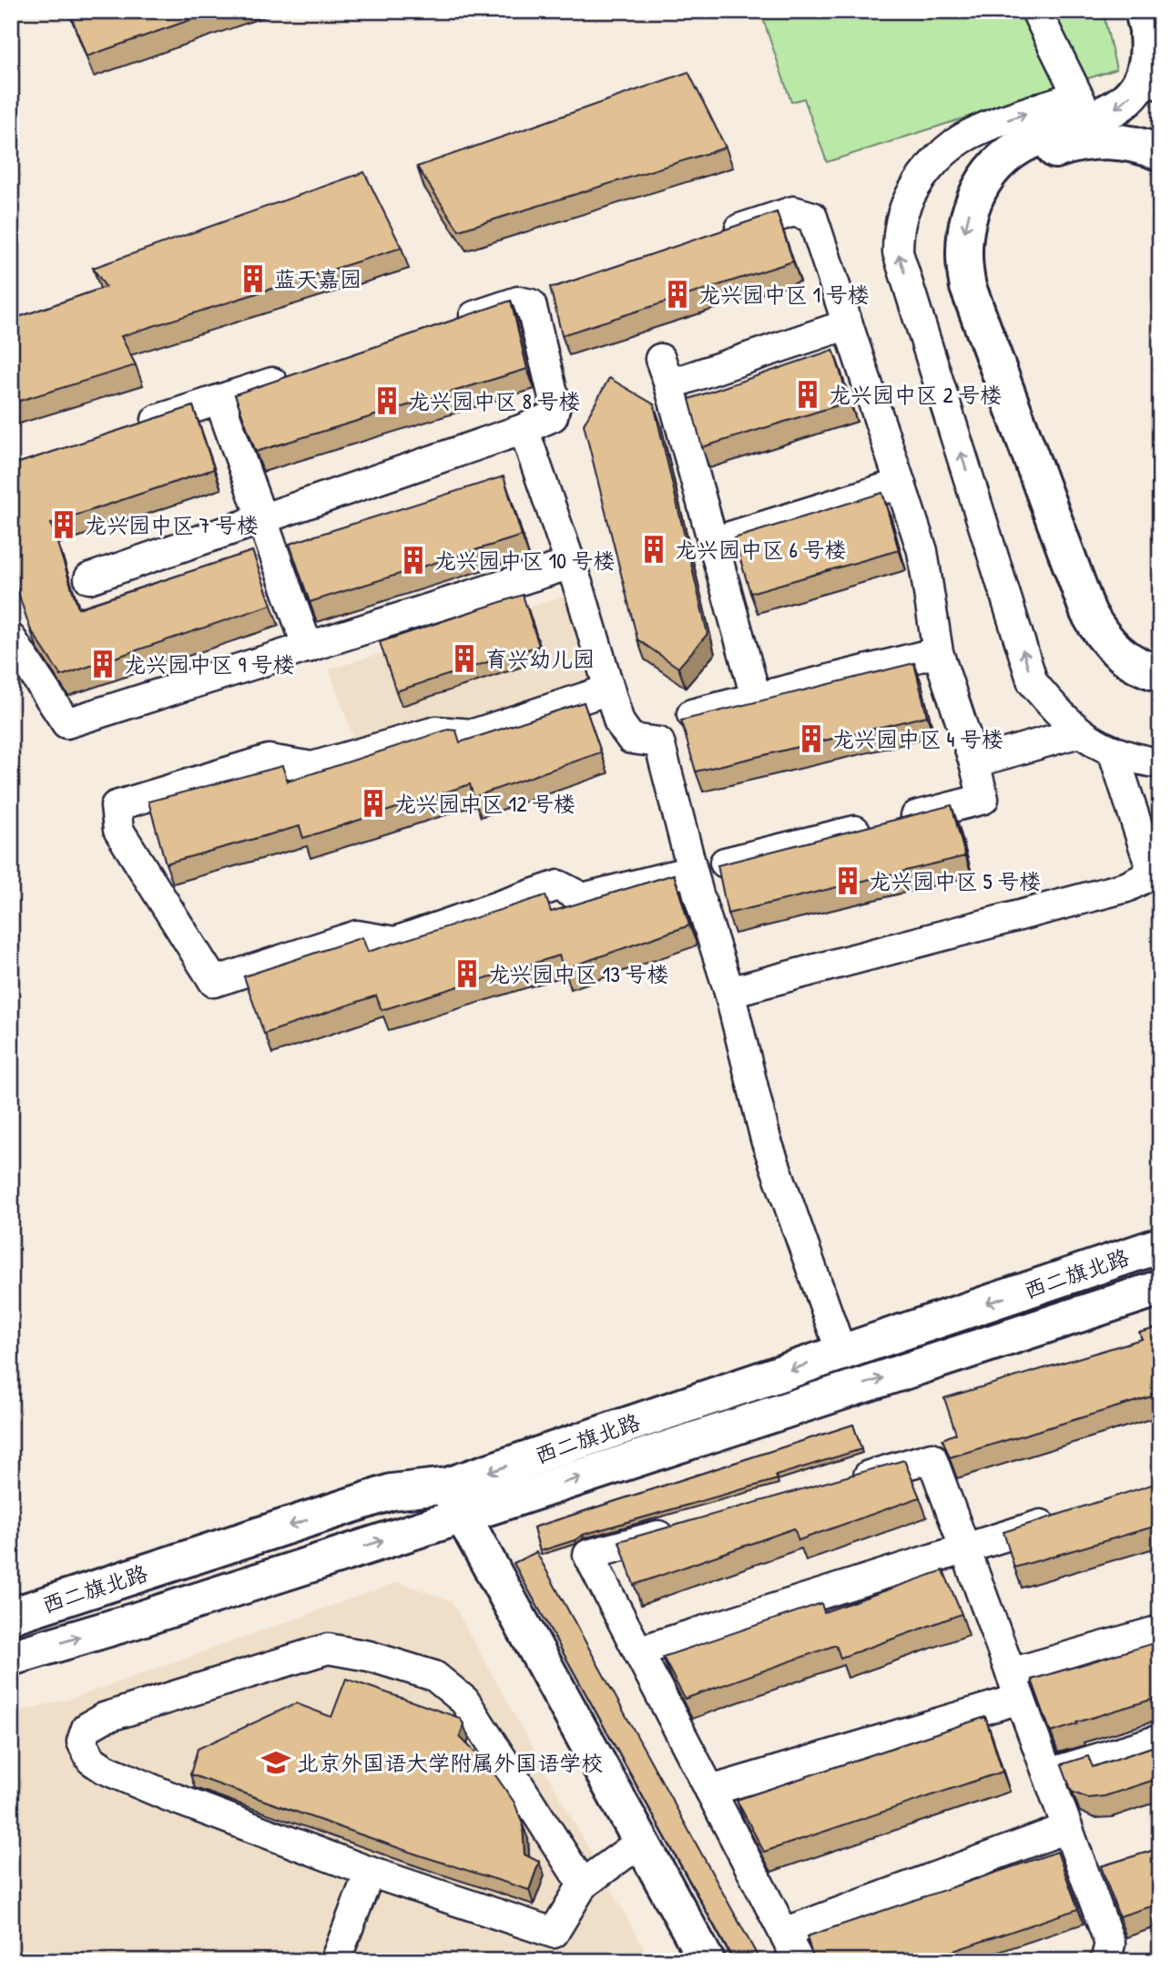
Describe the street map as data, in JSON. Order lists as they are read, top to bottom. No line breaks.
{"streets":{"main road":["西二旗北路"]},"places":{"building":["蓝天嘉园","龙兴园中区 1 号楼","龙兴园中区 2 号楼","龙兴园中区 8 号楼","龙兴园中区 7 号楼","龙兴园中区 6 号楼","龙兴园中区 10 号楼","育兴幼儿园","龙兴园中区 9 号楼","龙兴园中区 4 号楼","龙兴园中区 12 号楼","龙兴园中区 5 号楼","龙兴园中区 13 号楼"],"school or university":["北京外国语大学附属外国语学校"]}}
